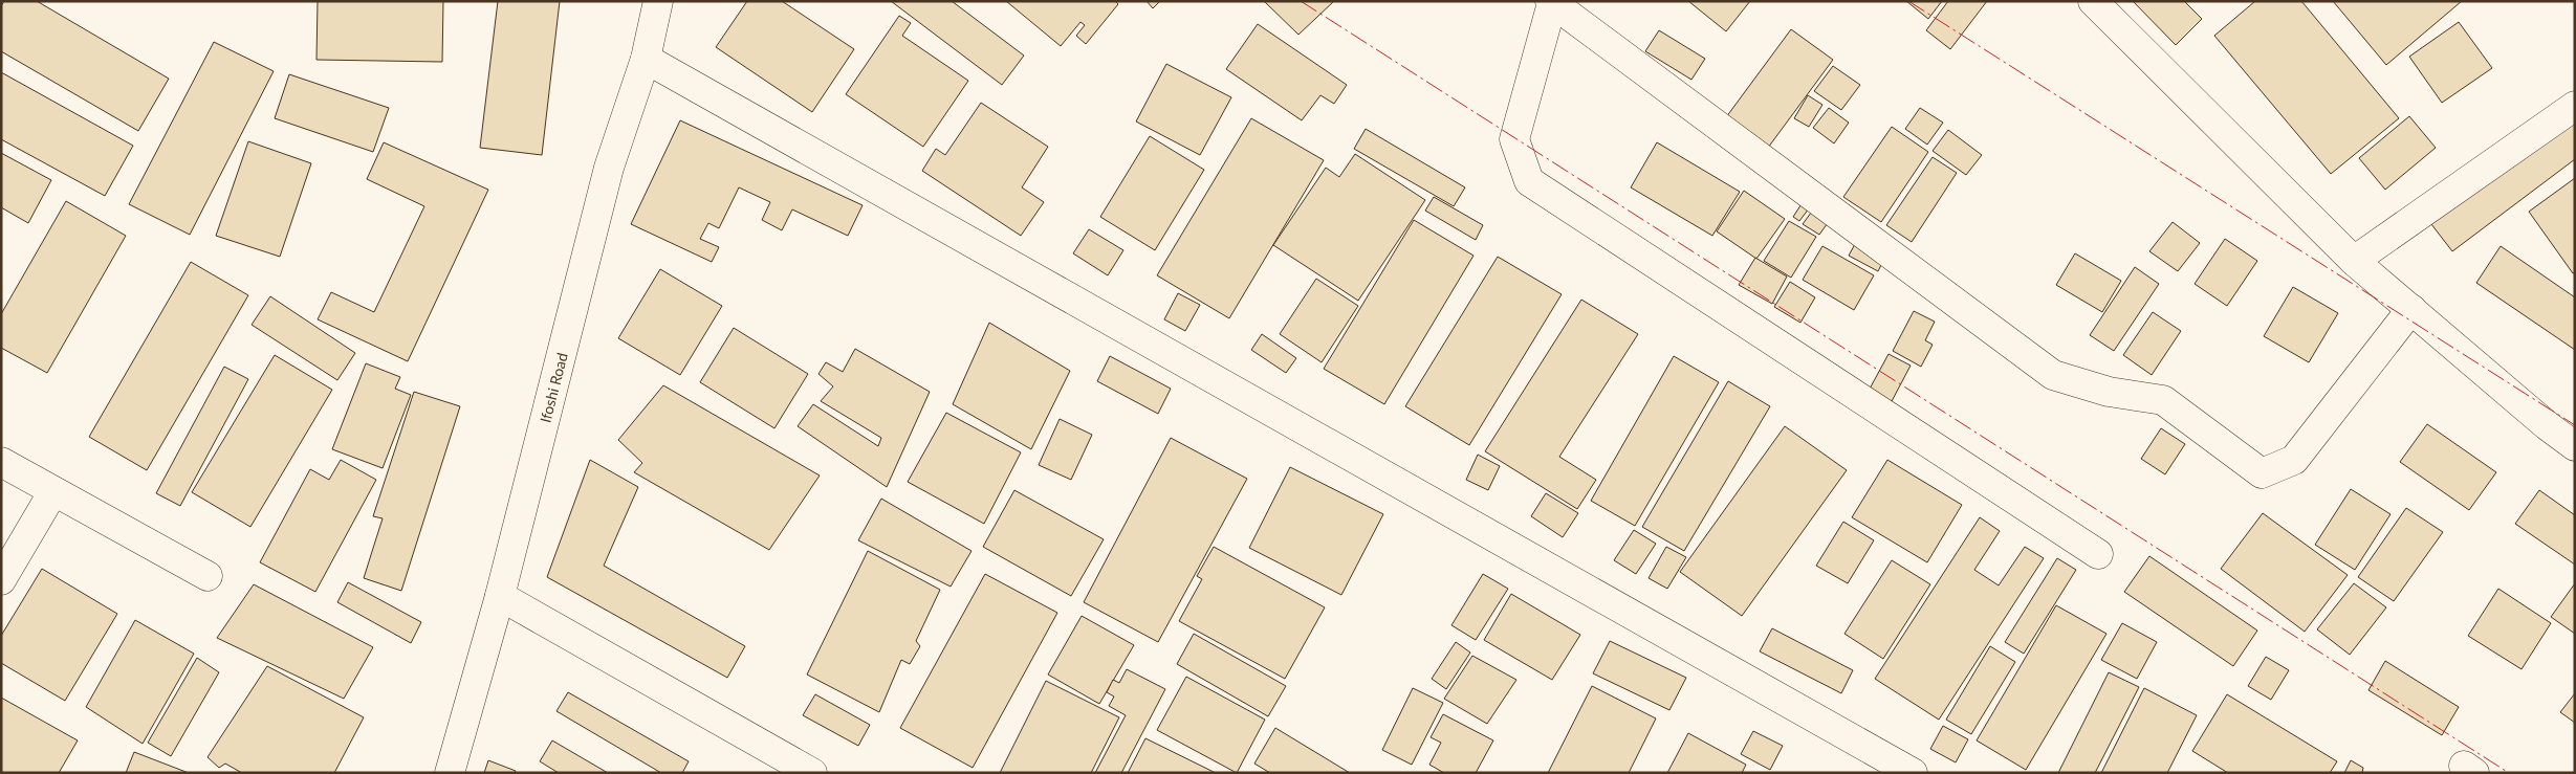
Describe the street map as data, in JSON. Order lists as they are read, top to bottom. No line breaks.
{"streets":{"street":["Ifoshi Road"]}}
